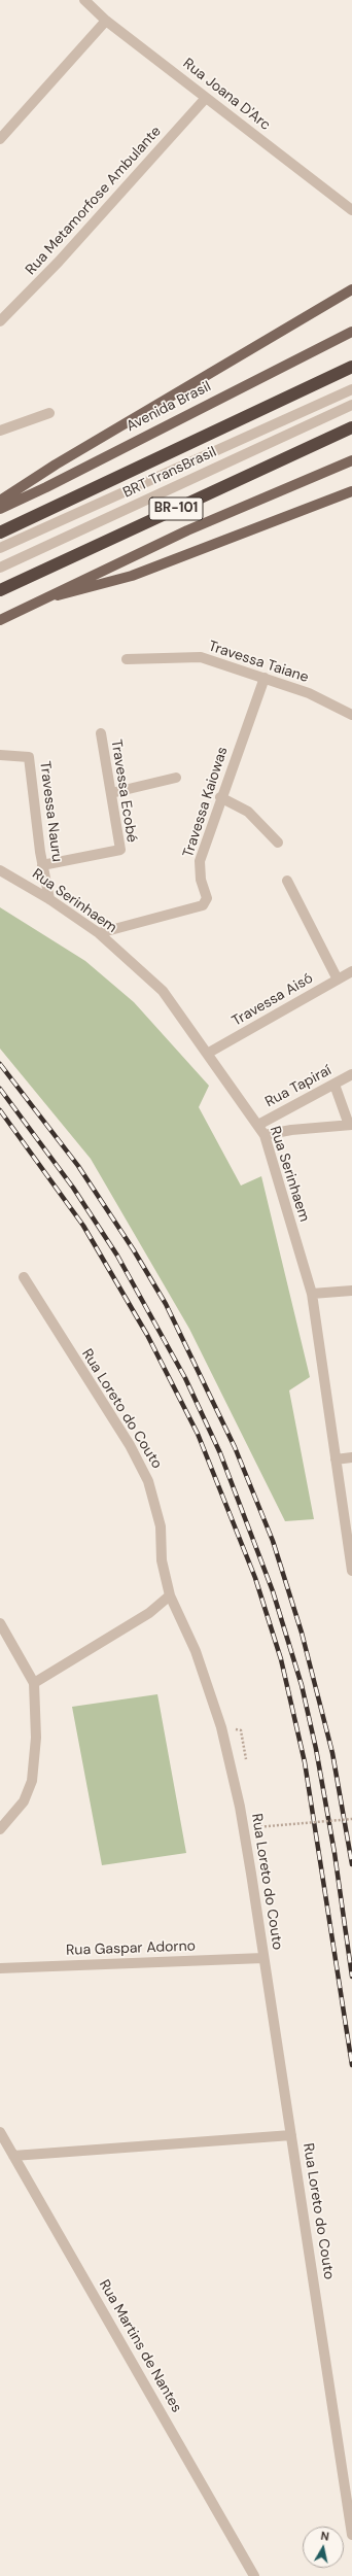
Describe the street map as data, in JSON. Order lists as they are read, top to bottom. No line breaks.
{"streets":{"highway":["BR-101"],"main road":["Avenida Brasil"],"street":["Rua Joana D'Arc","Rua Metamorfose Ambulante","BRT TransBrasil","Travessa Taiane","Travessa Ecobé","Travessa Kaiowas","Travessa Nauru","Rua Serinhaem","Travessa Aisó","Rua Tapiraí","Rua Loreto do Couto","Rua Gaspar Adorno","Rua Martins de Nantes"]},"crossings":[["Rua Joana D'Arc","Rua Metamorfose Ambulante"],["Travessa Taiane","Travessa Kaiowas"],["Travessa Ecobé","Travessa Nauru"],["Travessa Kaiowas","Rua Serinhaem"],["Travessa Nauru","Rua Serinhaem"],["Rua Serinhaem","Travessa Aisó"],["Rua Serinhaem","Rua Tapiraí"],["Rua Loreto do Couto","Rua Gaspar Adorno"]],"north":"top"}
